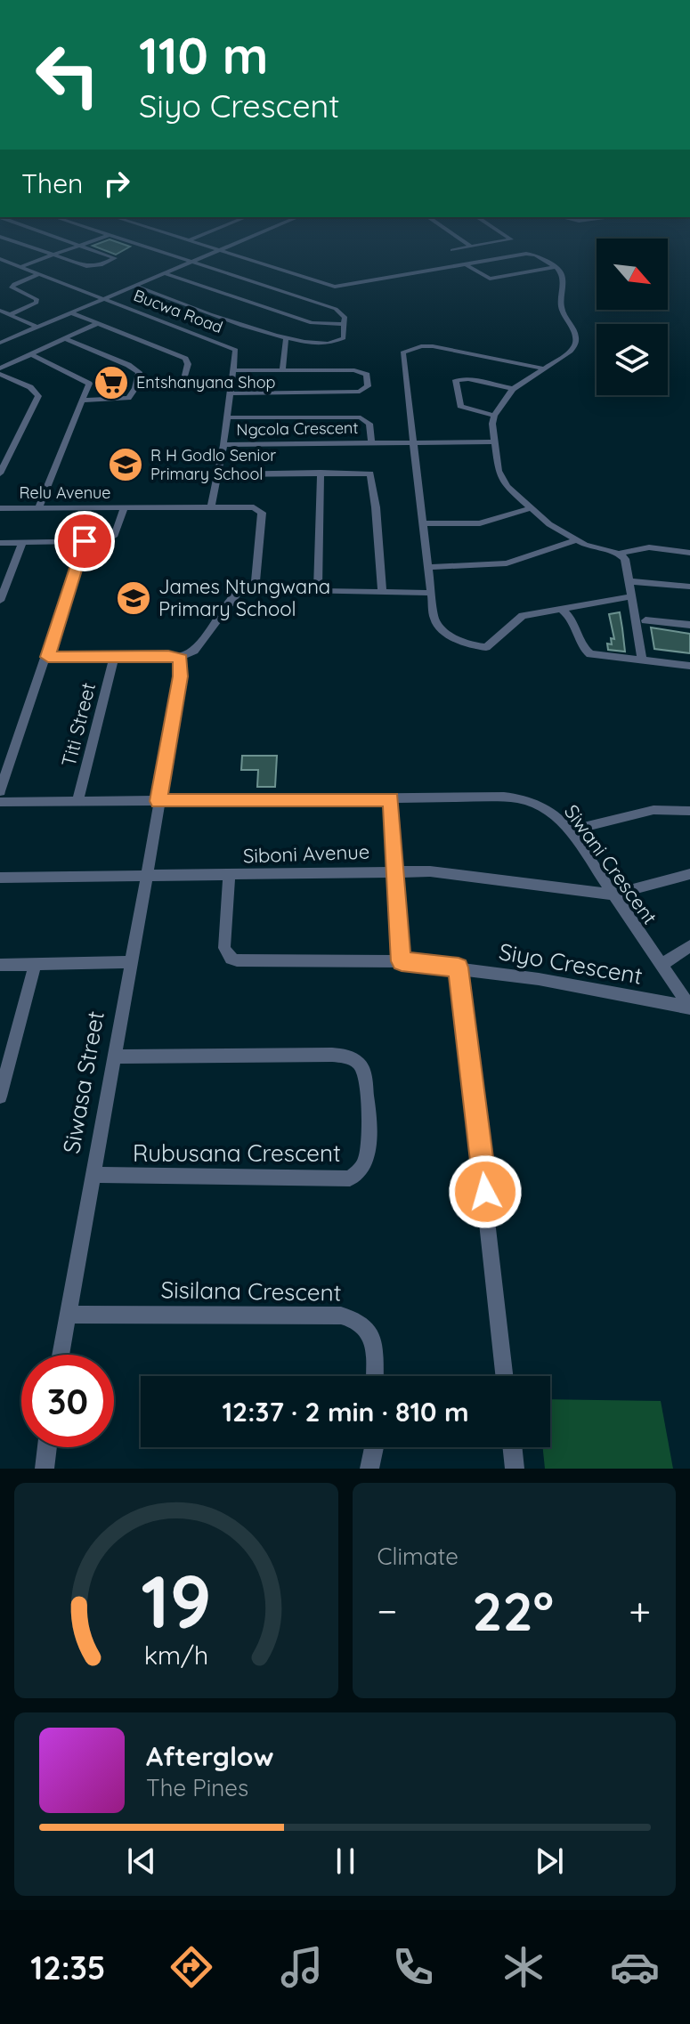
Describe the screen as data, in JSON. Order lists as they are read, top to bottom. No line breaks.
{"streets":{"street":["Bucwa Road","Ngcola Crescent","Relu Avenue","Titi Street","Siboni Avenue","Siwani Crescent","Siyo Crescent","Siwasa Street","Rubusana Crescent","Sisilana Crescent"]},"crossings":[["Titi Street","Siwani Crescent"],["Siboni Avenue","Siwani Crescent"],["Siboni Avenue","Siyo Crescent"],["Siboni Avenue","Siwasa Street"],["Siwani Crescent","Siyo Crescent"],["Siwani Crescent","Siwasa Street"],["Siwasa Street","Rubusana Crescent"],["Siwasa Street","Sisilana Crescent"]],"places":{"supermarket":["Entshanyana Shop"],"school or university":["R H Godlo Senior Primary School","James Ntungwana Primary School"]},"north":"bottom right","page":{"turn":["110 m","Siyo Crescent"],"then":"Then","limit":"30","trip":"12:37 · 2 min · 810 m","tile":"Climate","heat":["−","22°","+"],"song":["Afterglow","The Pines"],"tabs":"12:35","gauge":["19","km/h"]}}
